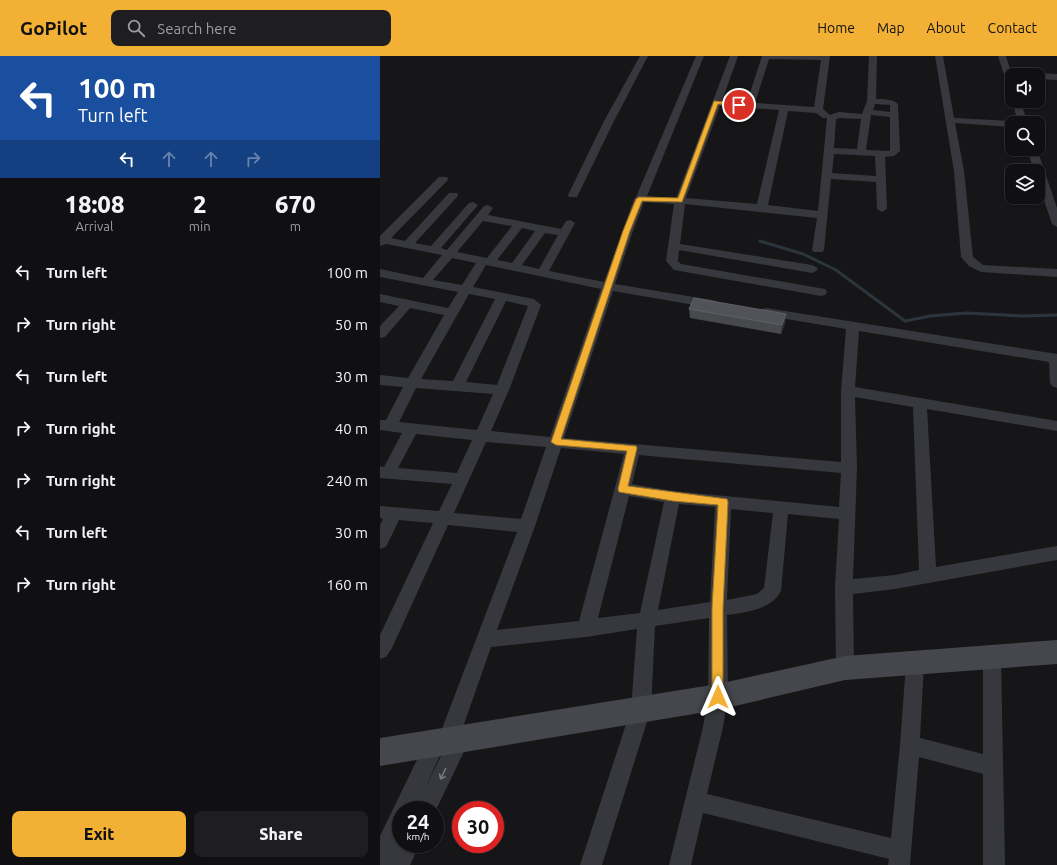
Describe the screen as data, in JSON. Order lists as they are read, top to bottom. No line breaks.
{"page":{"header":"GoPilot","search":"Search here","nav":["Home","Map","About","Contact"],"turn":["100 m","Turn left"],"eta":["18:08","Arrival","2","min","670","m"],"list":[{"name":"Turn left","value":"100 m"},{"name":"Turn right","value":"50 m"},{"name":"Turn left","value":"30 m"},{"name":"Turn right","value":"40 m"},{"name":"Turn right","value":"240 m"},{"name":"Turn left","value":"30 m"},{"name":"Turn right","value":"160 m"}],"speed":"24 km/h","limit":"30","buttons":["Exit","Share"]}}
